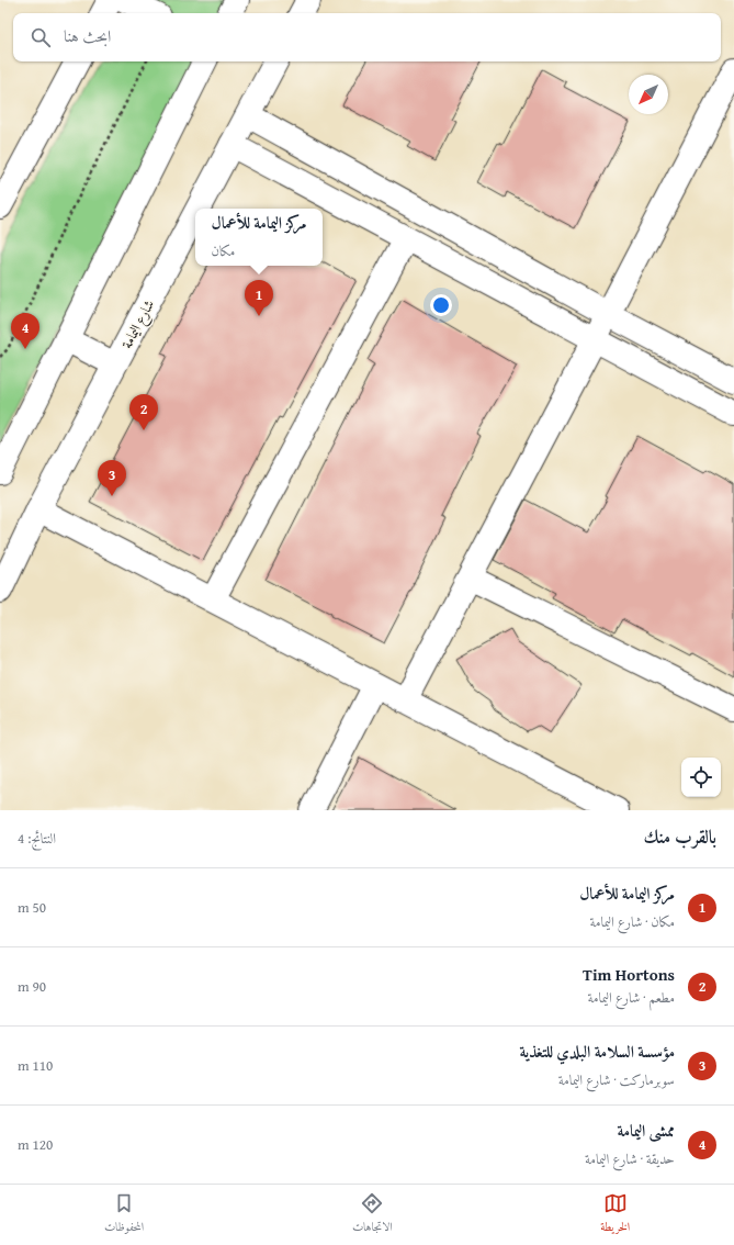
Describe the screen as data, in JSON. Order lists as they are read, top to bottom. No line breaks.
{"streets":{"street":["شارع اليمامة"]},"north":"bottom left","page":{"search":"ابحث هنا","popup":["مركز اليمامة للأعمال","مكان"],"pins":["1","4","2","3"],"heading":["بالقرب منك","النتائج: 4"],"list":[{"mark":"1","name":"مركز اليمامة للأعمال","note":"مكان · شارع اليمامة","value":"50 m"},{"mark":"2","name":"Tim Hortons","note":"مطعم · شارع اليمامة","value":"90 m"},{"mark":"3","name":"مؤسسة السلامة البلدي للتغذية","note":"سوبرماركت · شارع اليمامة","value":"110 m"},{"mark":"4","name":"ممشى اليمامة","note":"حديقة · شارع اليمامة","value":"120 m"}],"nav":["الخريطة","الاتجاهات","المحفوظات"]}}
